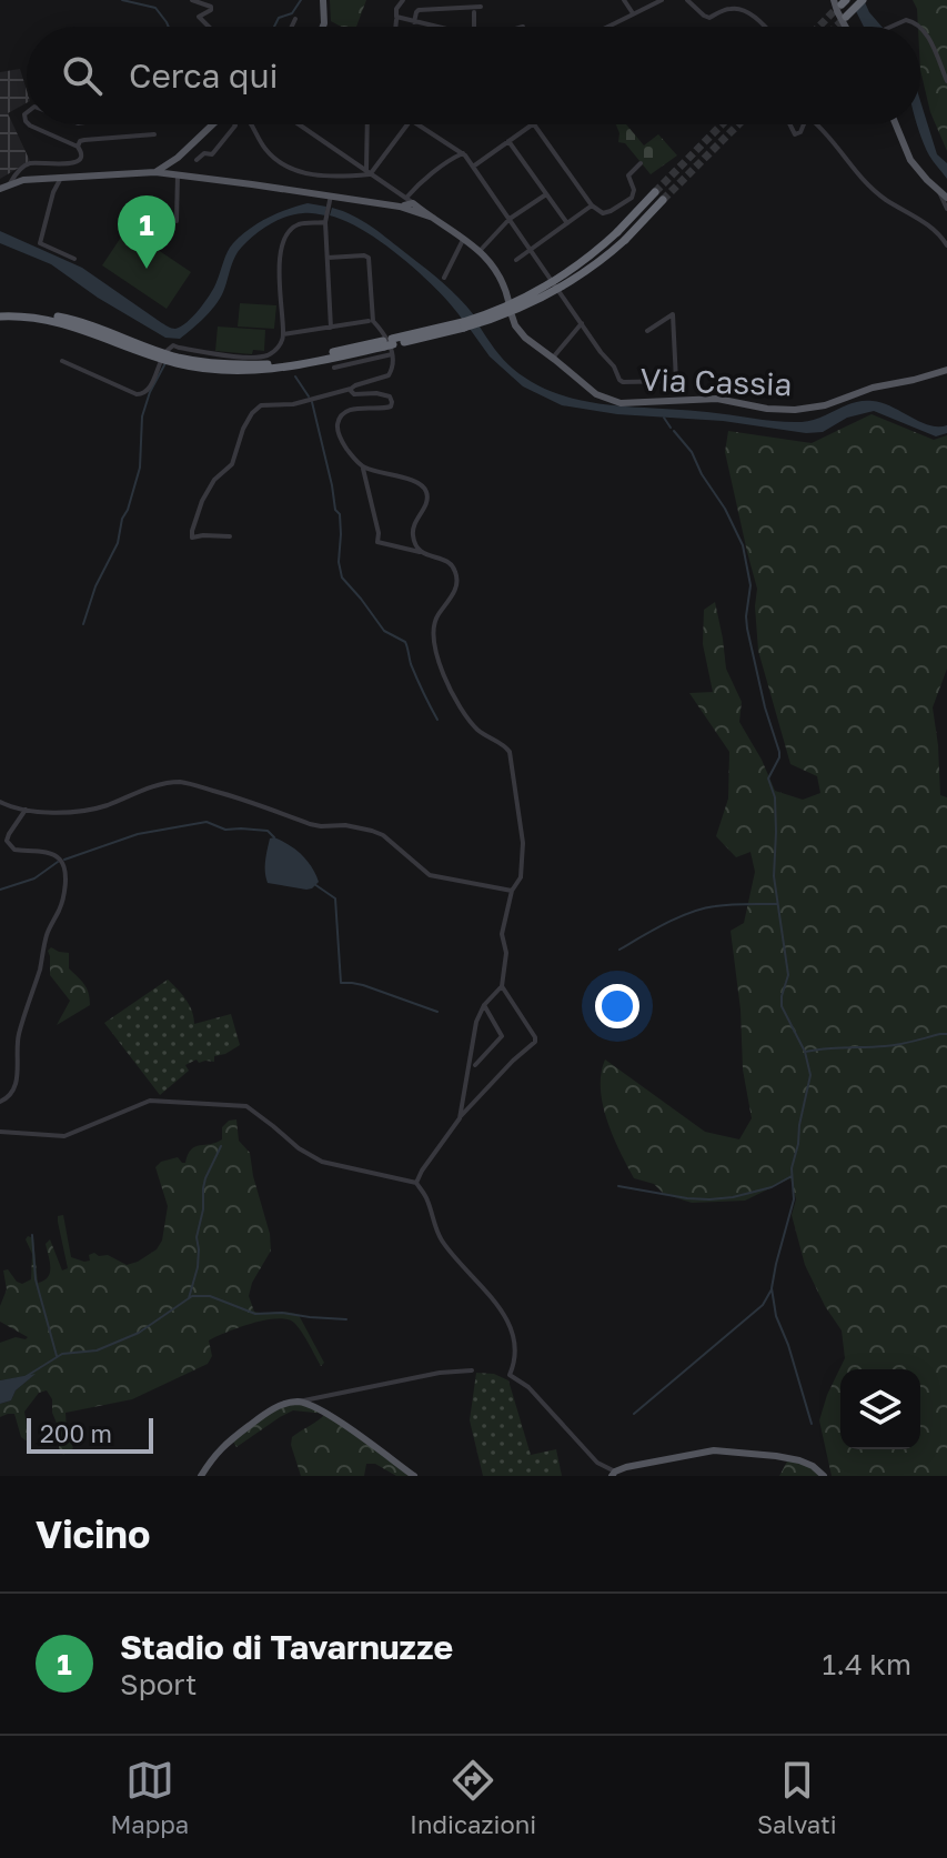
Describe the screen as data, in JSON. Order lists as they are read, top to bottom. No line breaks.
{"streets":{"main road":["Via Cassia"]},"scale_bar":"200 m","page":{"search":"Cerca qui","pins":"1","scale":"200 m","heading":"Vicino","list":[{"mark":"1","name":"Stadio di Tavarnuzze","note":"Sport","value":"1.4 km"}],"nav":["Mappa","Indicazioni","Salvati"]}}
